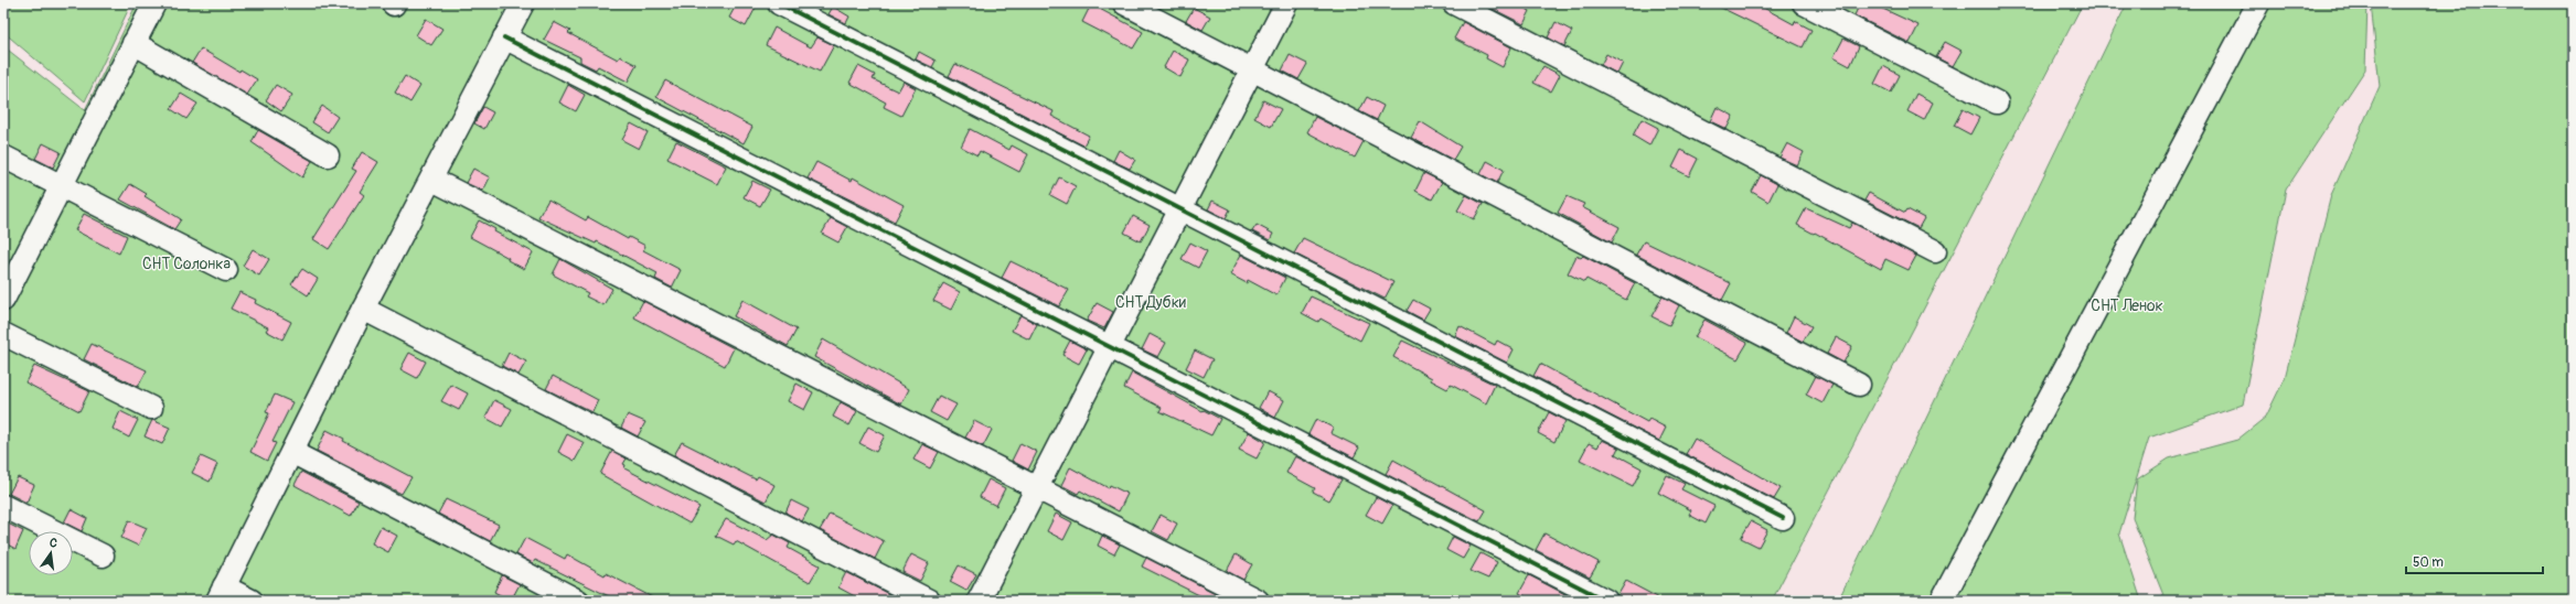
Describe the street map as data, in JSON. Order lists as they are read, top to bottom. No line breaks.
{"parks":["СНТ Солонка","СНТ Дубки","СНТ Ленок"],"scale_bar":"50 m","north":"top"}
